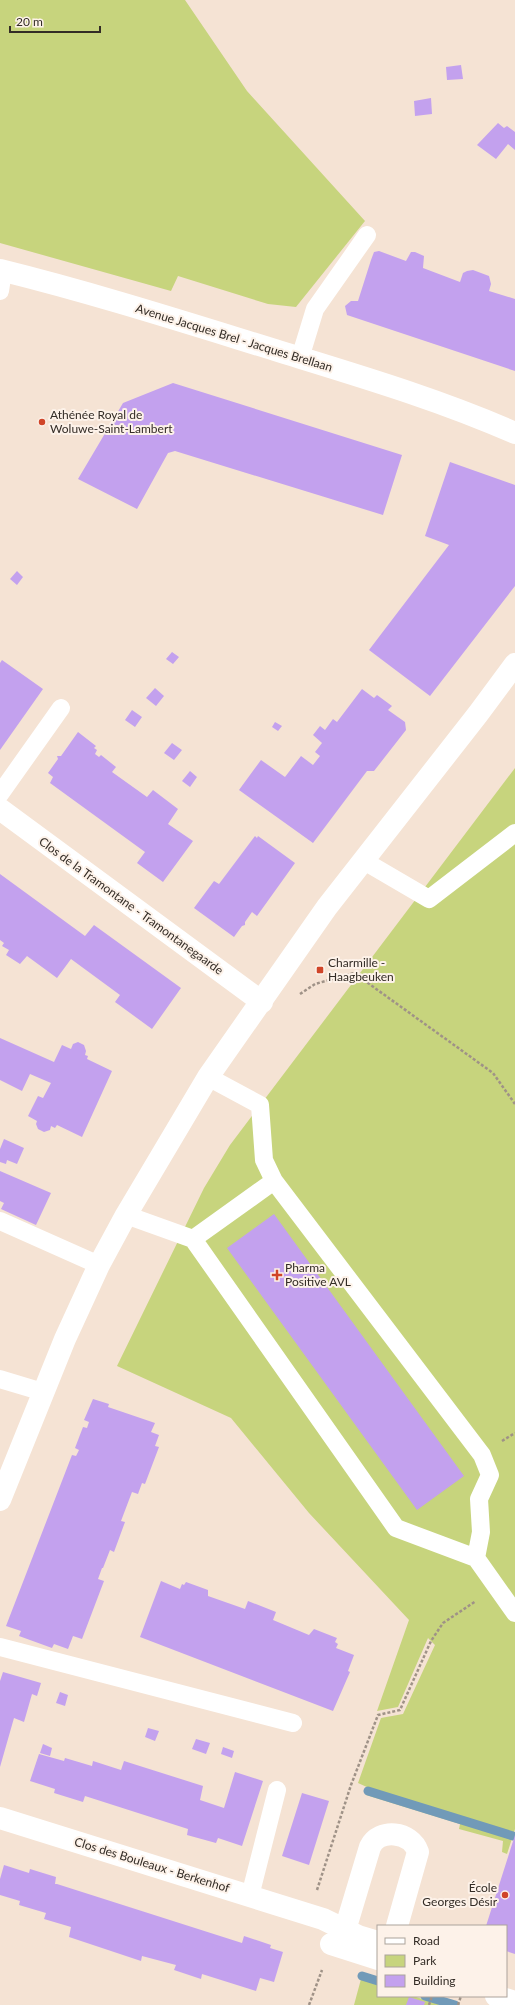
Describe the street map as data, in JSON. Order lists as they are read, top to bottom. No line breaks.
{"streets":{"street":["Avenue Jacques Brel - Jacques Brellaan","Clos de la Tramontane - Tramontanegaarde","Clos des Bouleaux - Berkenhof"]},"places":{"other":["Athénée Royal de Woluwe-Saint-Lambert","École Georges Désir"],"transit":["Charmille - Haagbeuken"],"health":["Pharma Positive AVL"]},"legend":["Road","Park","Building"],"scale_bar":"20 m"}
